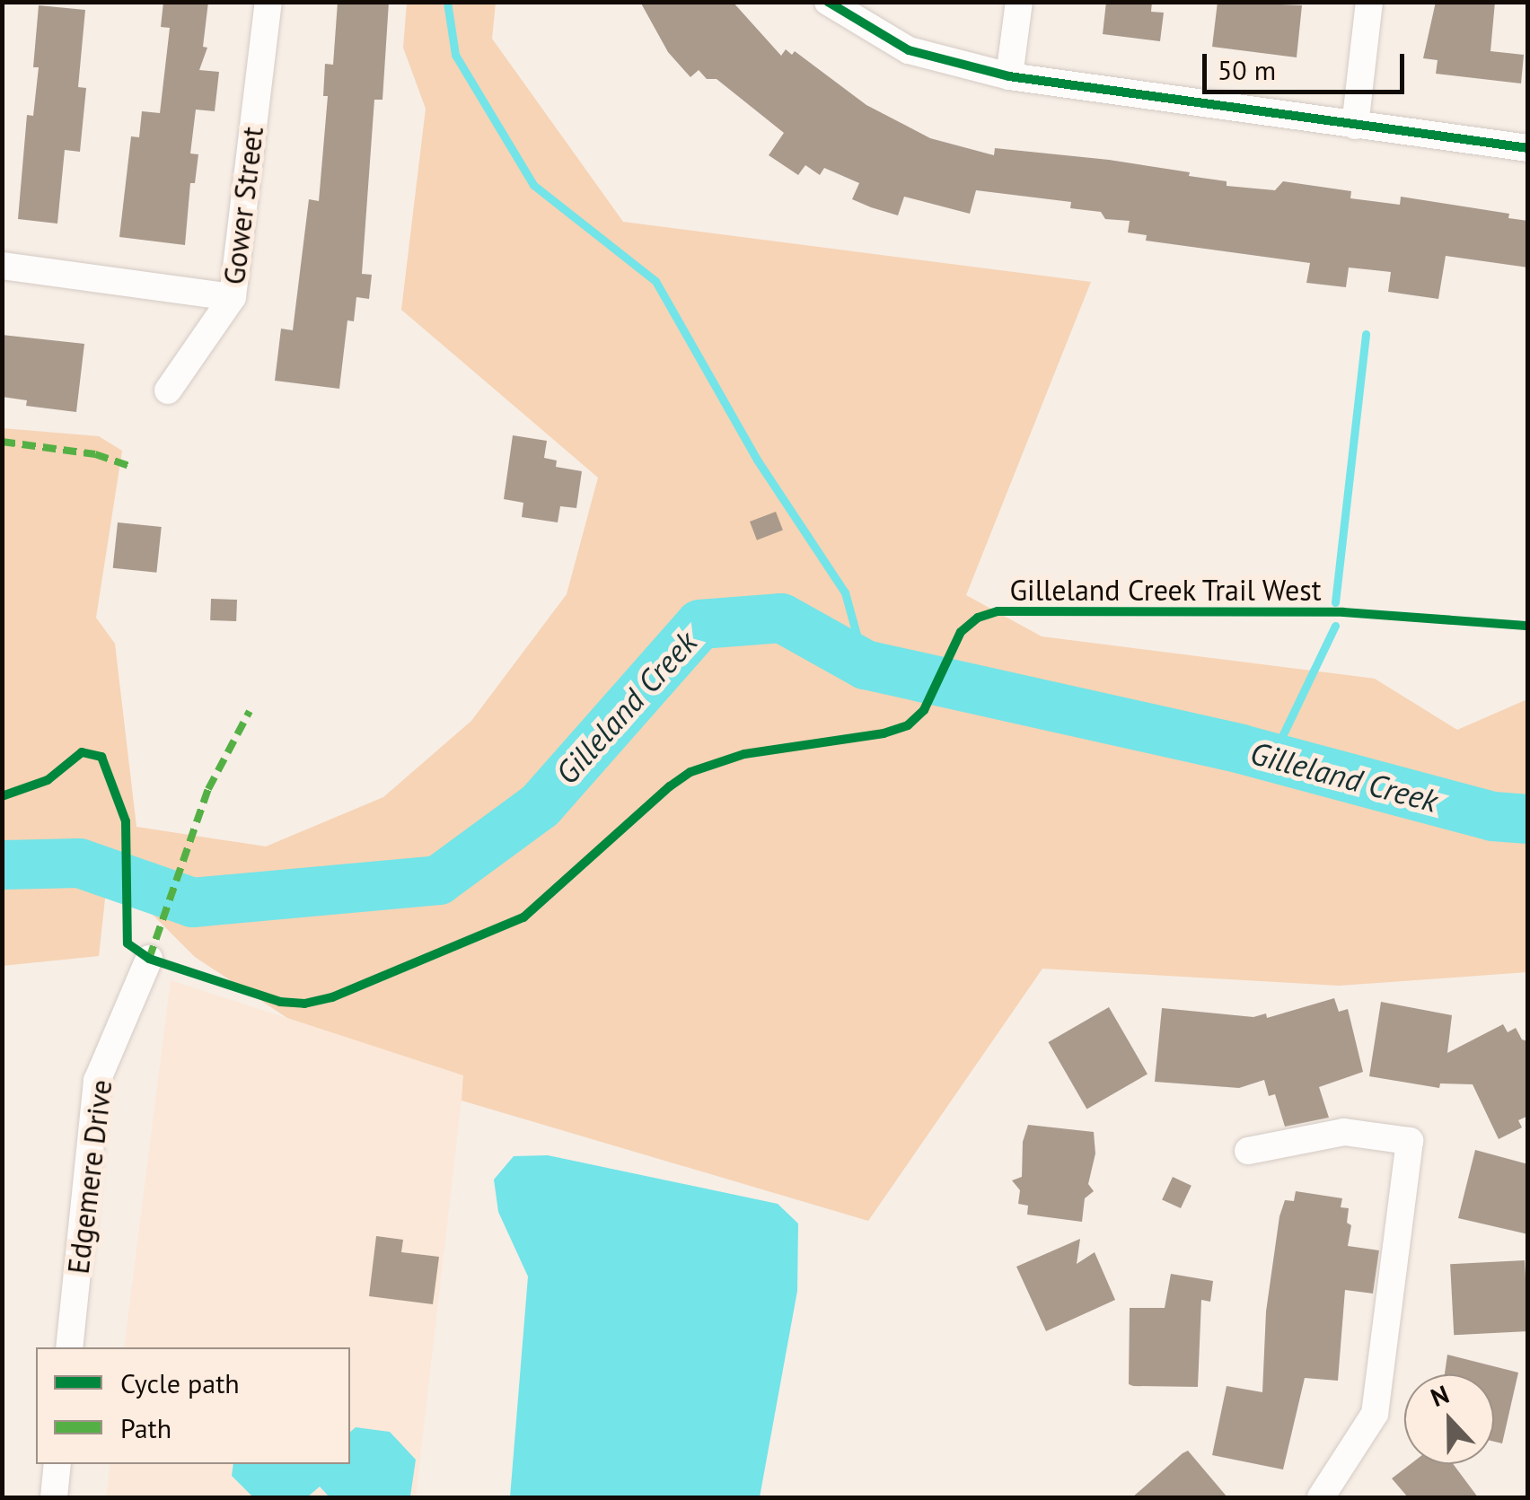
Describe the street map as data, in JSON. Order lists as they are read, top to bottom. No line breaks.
{"streets":{"street":["Gower Street","Edgemere Drive"],"cycle path":["Gilleland Creek Trail West"]},"water":["Gilleland Creek"],"legend":["Cycle path","Path"],"scale_bar":"50 m","north":"top"}
